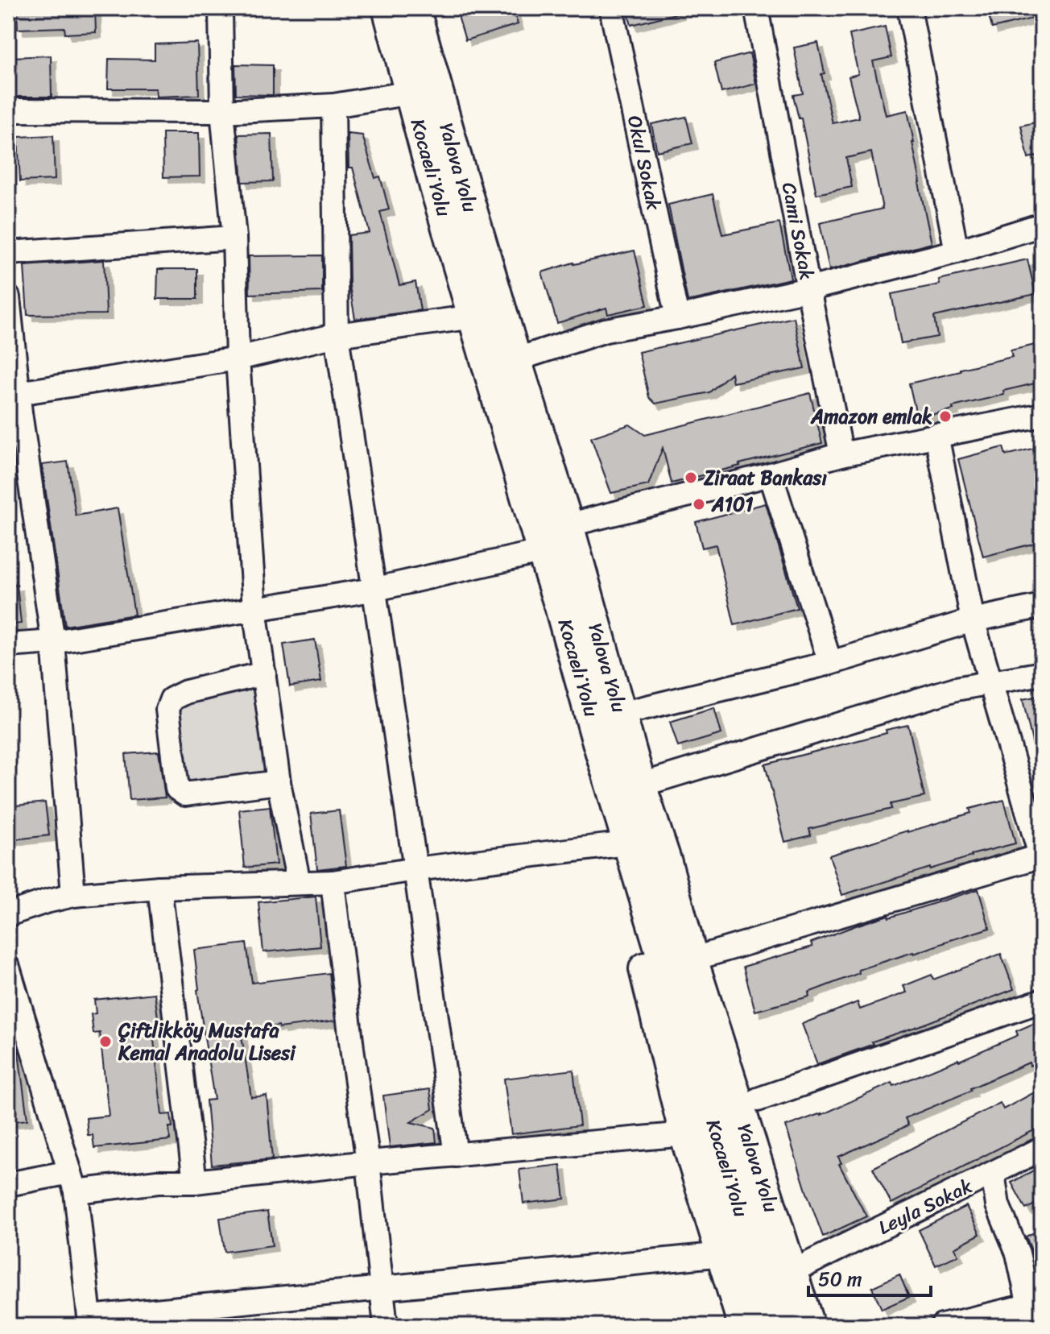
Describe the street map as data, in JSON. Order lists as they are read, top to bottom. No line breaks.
{"streets":{"highway":["Kocaeli̇ Yolu","Yalova Yolu"],"street":["Okul Sokak","Cami Sokak","Leyla Sokak"]},"places":["Amazon emlak","Ziraat Bankası","A101","Çiftlikköy Mustafa Kemal Anadolu Lisesi"],"scale_bar":"50 m"}
